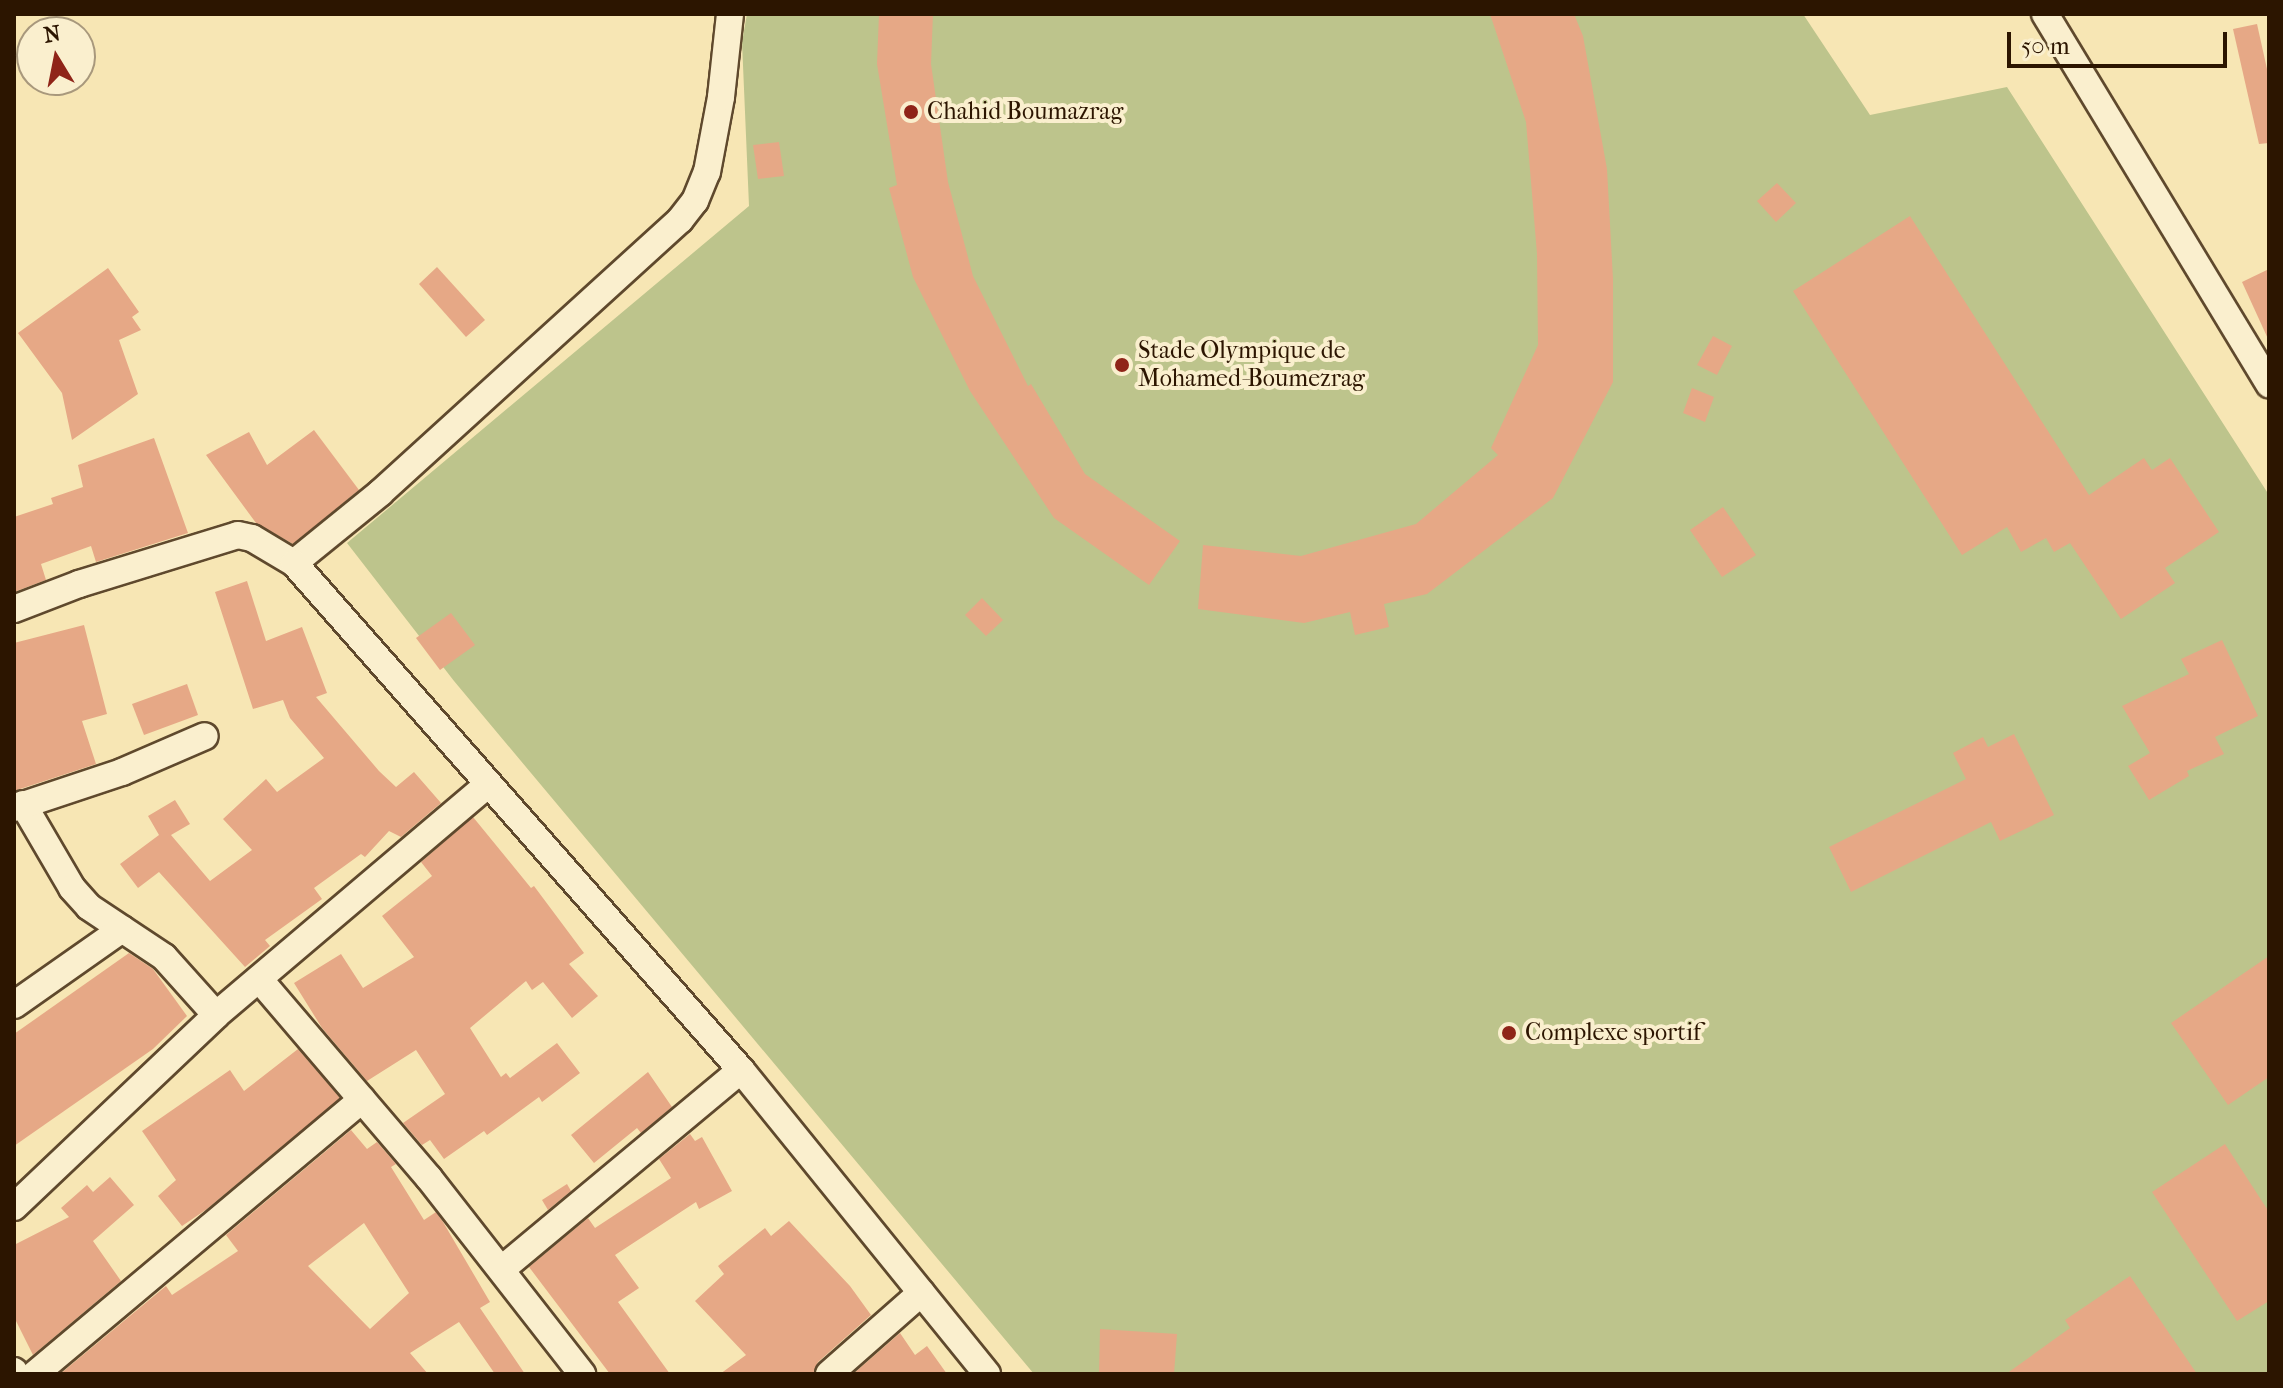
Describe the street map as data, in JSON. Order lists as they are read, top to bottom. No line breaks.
{"places":["Chahid Boumazrag","Stade Olympique de Mohamed-Boumezrag","Complexe sportif"],"scale_bar":"50 m","north":"top"}
